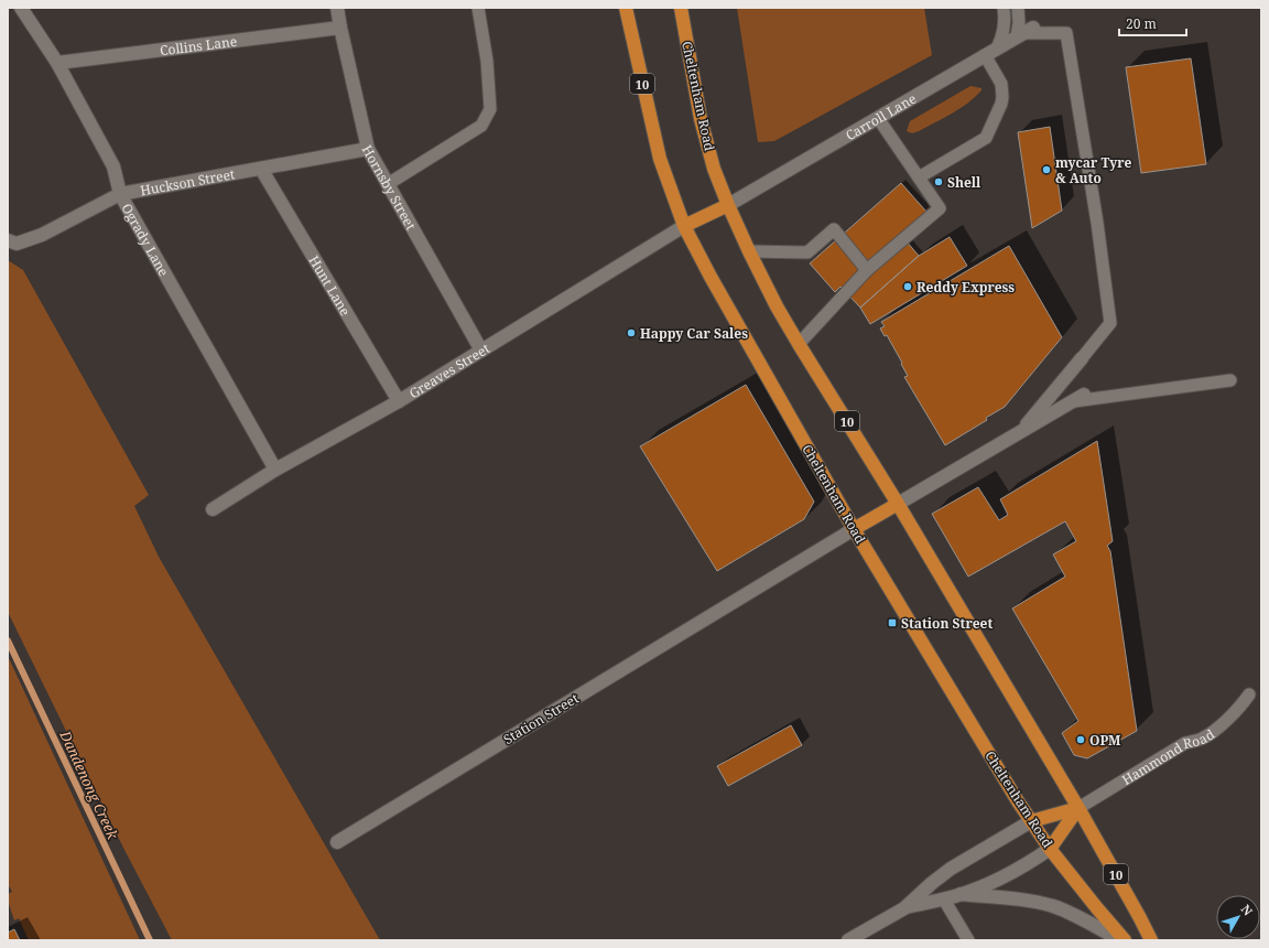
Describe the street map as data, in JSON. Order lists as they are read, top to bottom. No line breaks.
{"streets":{"main road":["10","Cheltenham Road","Station Street"],"street":["Collins Lane","Carroll Lane","Huckson Street","Hornsby Street","Ogrady Lane","Hunt Lane","Greaves Street"],"lane":["Hammond Road"]},"crossings":[["Collins Lane","Hornsby Street"],["Collins Lane","Ogrady Lane"],["Cheltenham Road","Carroll Lane"],["Cheltenham Road","Greaves Street"],["Cheltenham Road","Station Street"],["Cheltenham Road","Hammond Road"],["Huckson Street","Hornsby Street"],["Huckson Street","Ogrady Lane"],["Huckson Street","Hunt Lane"],["Hornsby Street","Greaves Street"],["Ogrady Lane","Greaves Street"],["Hunt Lane","Greaves Street"]],"water":["Dandenong Creek"],"places":{"other":["mycar Tyre & Auto","Shell","Reddy Express","Happy Car Sales","OPM"],"transit":["Station Street"]},"scale_bar":"20 m","north":"top right"}
